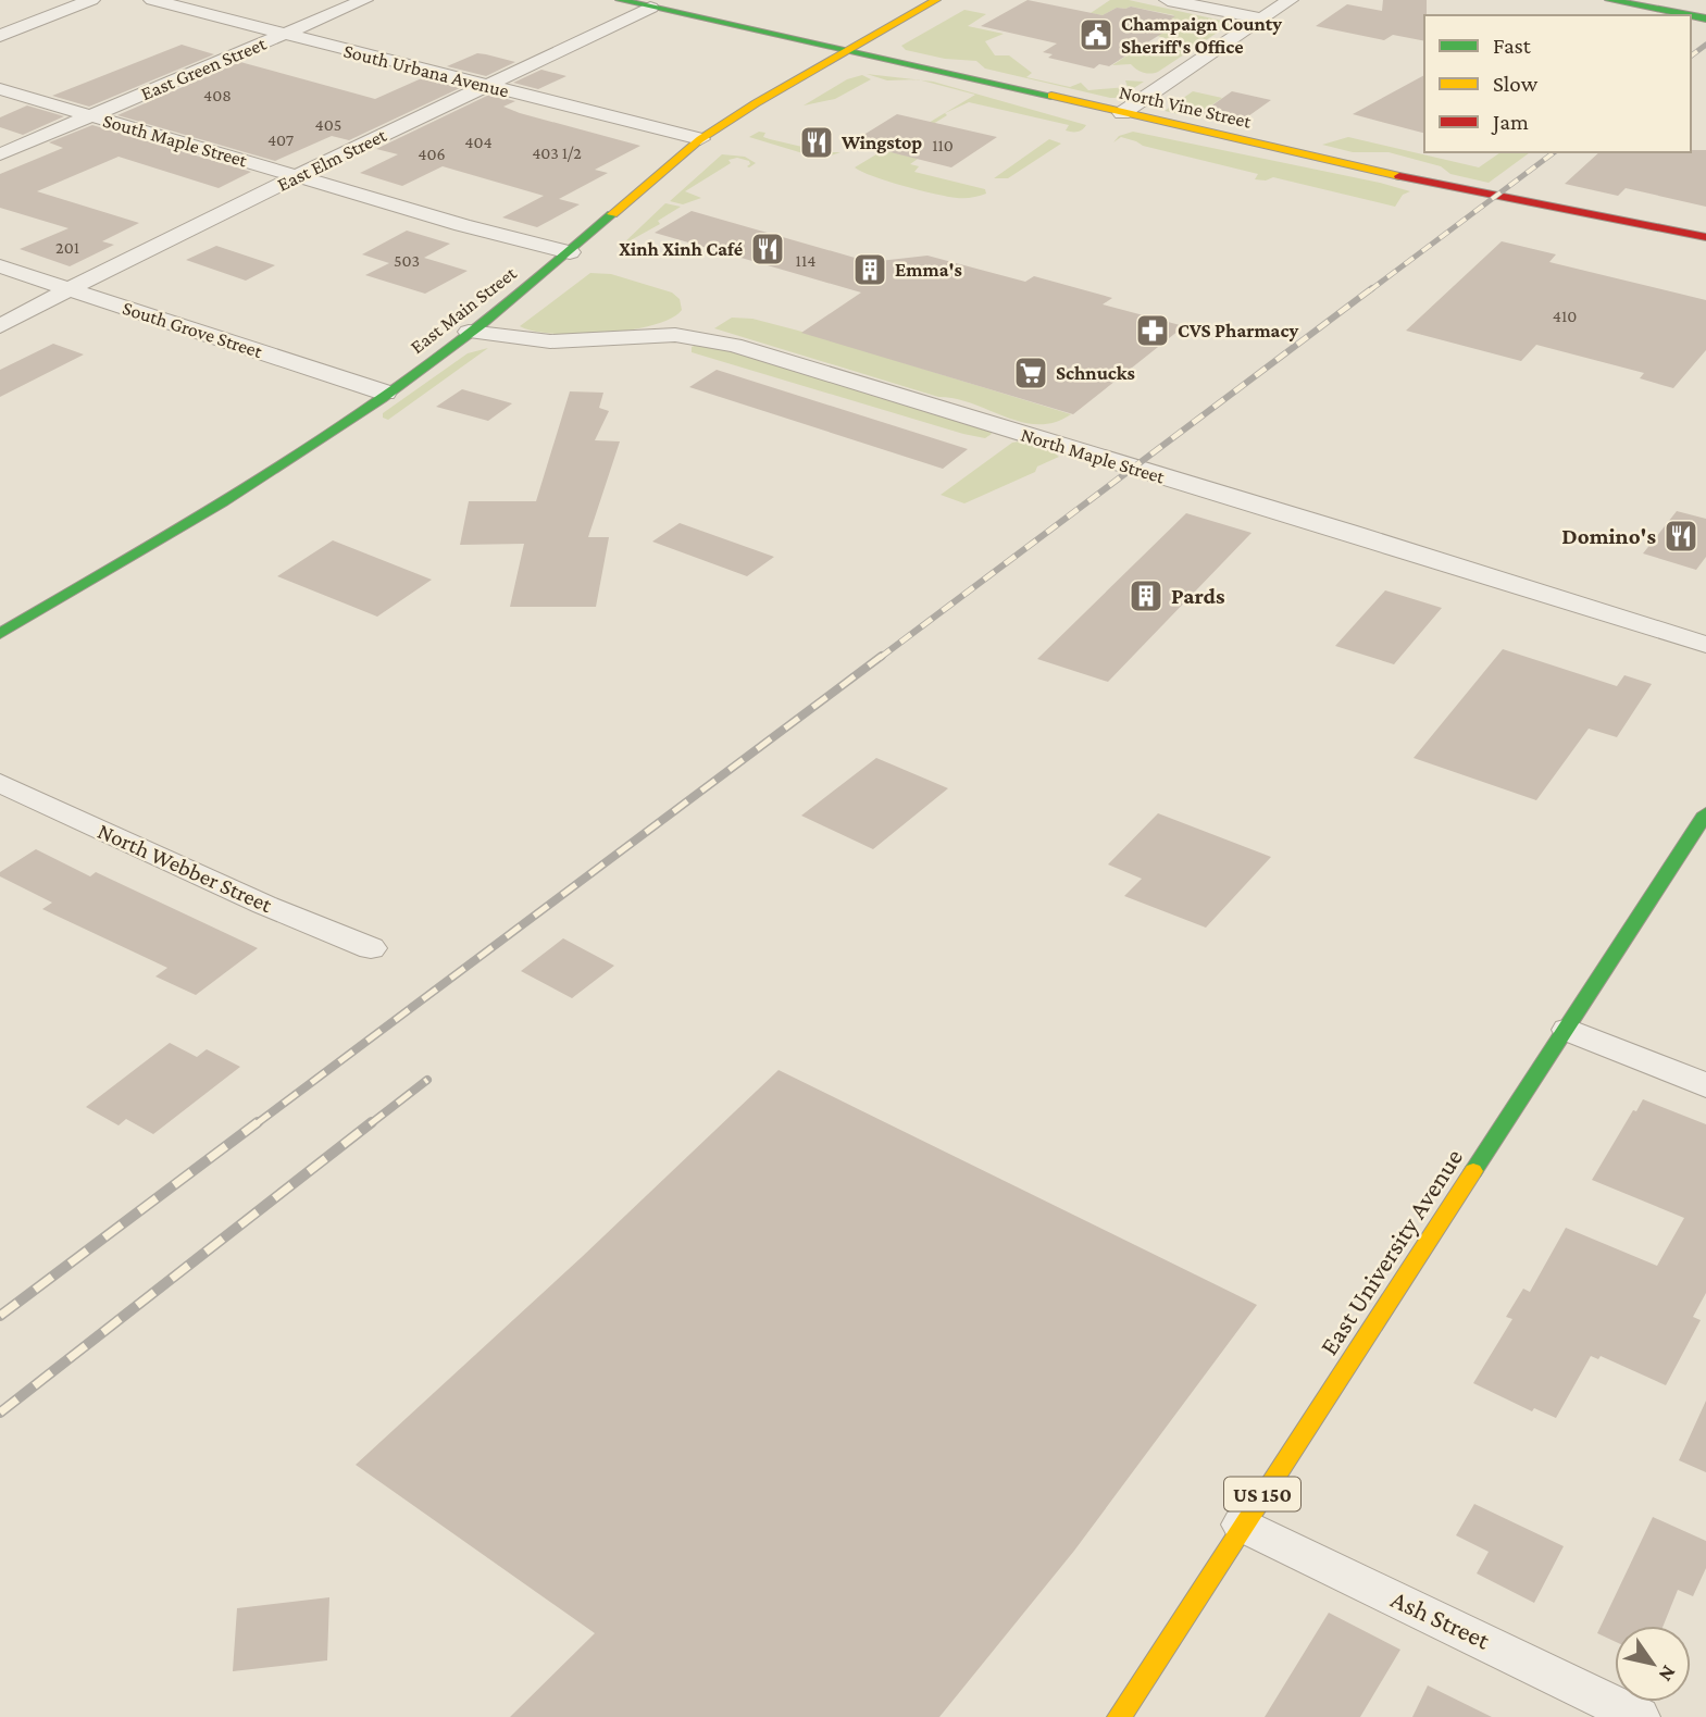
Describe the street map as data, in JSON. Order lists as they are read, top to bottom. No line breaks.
{"streets":{"main road":["North Vine Street","East Main Street","East University Avenue","US 150"],"street":["East Green Street","South Urbana Avenue","South Maple Street","East Elm Street","South Grove Street","North Maple Street","North Webber Street","Ash Street"]},"crossings":[["East Green Street","South Urbana Avenue"],["East Green Street","South Maple Street"],["South Urbana Avenue","East Elm Street"],["South Urbana Avenue","East Main Street"],["North Vine Street","East Elm Street"],["North Vine Street","East Main Street"],["South Maple Street","East Elm Street"],["South Maple Street","East Main Street"],["East Elm Street","South Grove Street"],["East Main Street","South Grove Street"],["East Main Street","North Maple Street"],["East University Avenue","Ash Street"]],"places":{"public building":["Champaign County Sheriff's Office"],"restaurant":["Wingstop","Xinh Xinh Café","Domino's"],"building":["Emma's","Pards"],"pharmacy":["CVS Pharmacy"],"supermarket":["Schnucks"]},"house_numbers":["408","405","407","404","110","403 1/2","406","201","503","114","410"],"legend":["Fast","Slow","Jam"],"north":"bottom right"}
